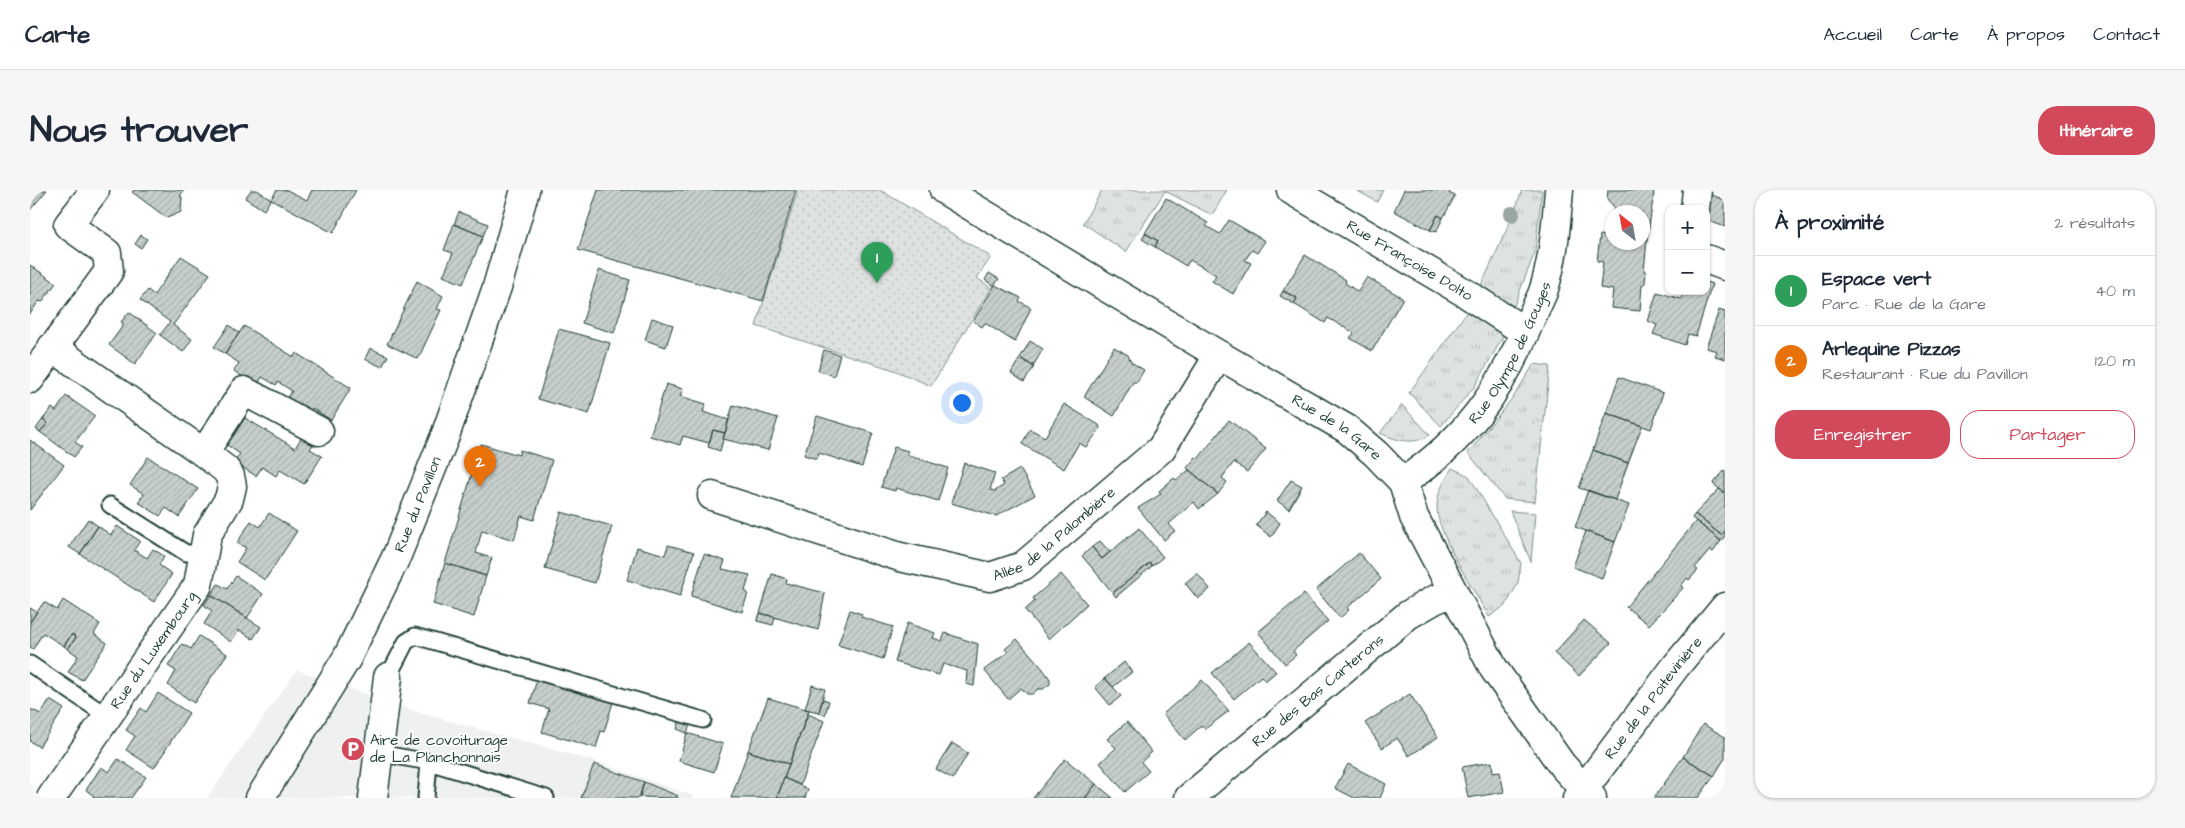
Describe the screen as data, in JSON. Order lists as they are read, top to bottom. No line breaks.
{"streets":{"street":["Rue Françoise Dolto","Rue Olympe de Gouges","Rue de la Gare","Rue du Pavillon","Allée de la Palombière","Rue du Luxembourg","Rue des Bas Carterons","Rue de la Poitevinière"]},"crossings":[["Rue Françoise Dolto","Rue Olympe de Gouges"],["Rue Olympe de Gouges","Rue de la Gare"],["Rue de la Gare","Allée de la Palombière"],["Rue de la Gare","Rue des Bas Carterons"],["Rue de la Gare","Rue de la Poitevinière"]],"places":{"parking":["Aire de covoiturage de La Planchonnais"]},"north":"top left","page":{"header":"Carte","nav":["Accueil","Carte","À propos","Contact"],"title":"Nous trouver","buttons":["Itinéraire",["Enregistrer","Partager"]],"heading":["À proximité","2 résultats"],"map_buttons":["+","−"],"pins":["1","2"],"list":[{"mark":"1","name":"Espace vert","note":"Parc · Rue de la Gare","value":"40 m"},{"mark":"2","name":"Arlequine Pizzas","note":"Restaurant · Rue du Pavillon","value":"120 m"}]}}
